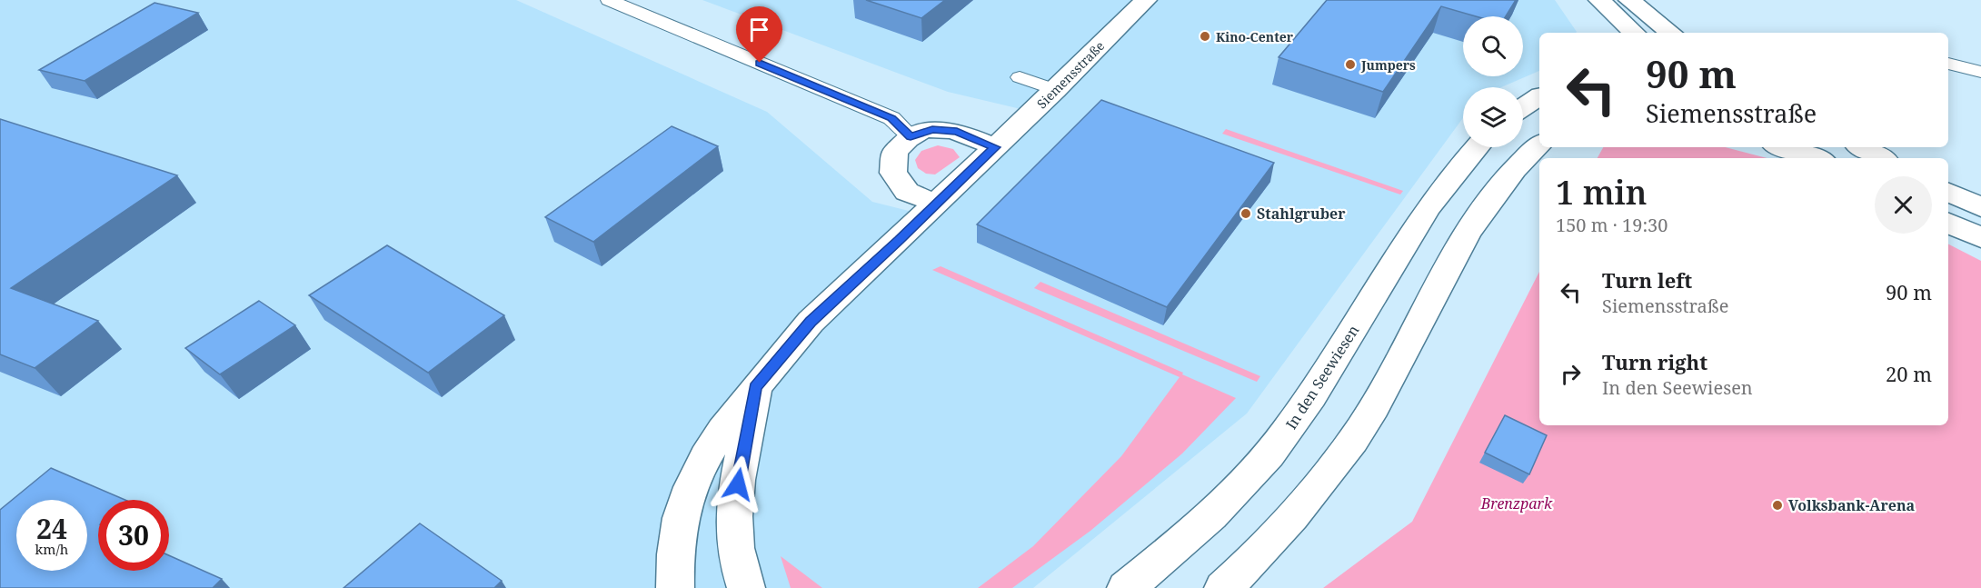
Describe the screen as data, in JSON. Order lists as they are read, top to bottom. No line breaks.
{"streets":{"street":["Siemensstraße","In den Seewiesen"]},"parks":["Brenzpark"],"places":["Kino-Center","Jumpers","Stahlgruber","Volksbank-Arena"],"page":{"turn":["90 m","Siemensstraße"],"heading":["1 min","150 m · 19:30"],"list":[{"name":"Turn left","note":"Siemensstraße","value":"90 m"},{"name":"Turn right","note":"In den Seewiesen","value":"20 m"}],"speed":"24 km/h","limit":"30"}}
